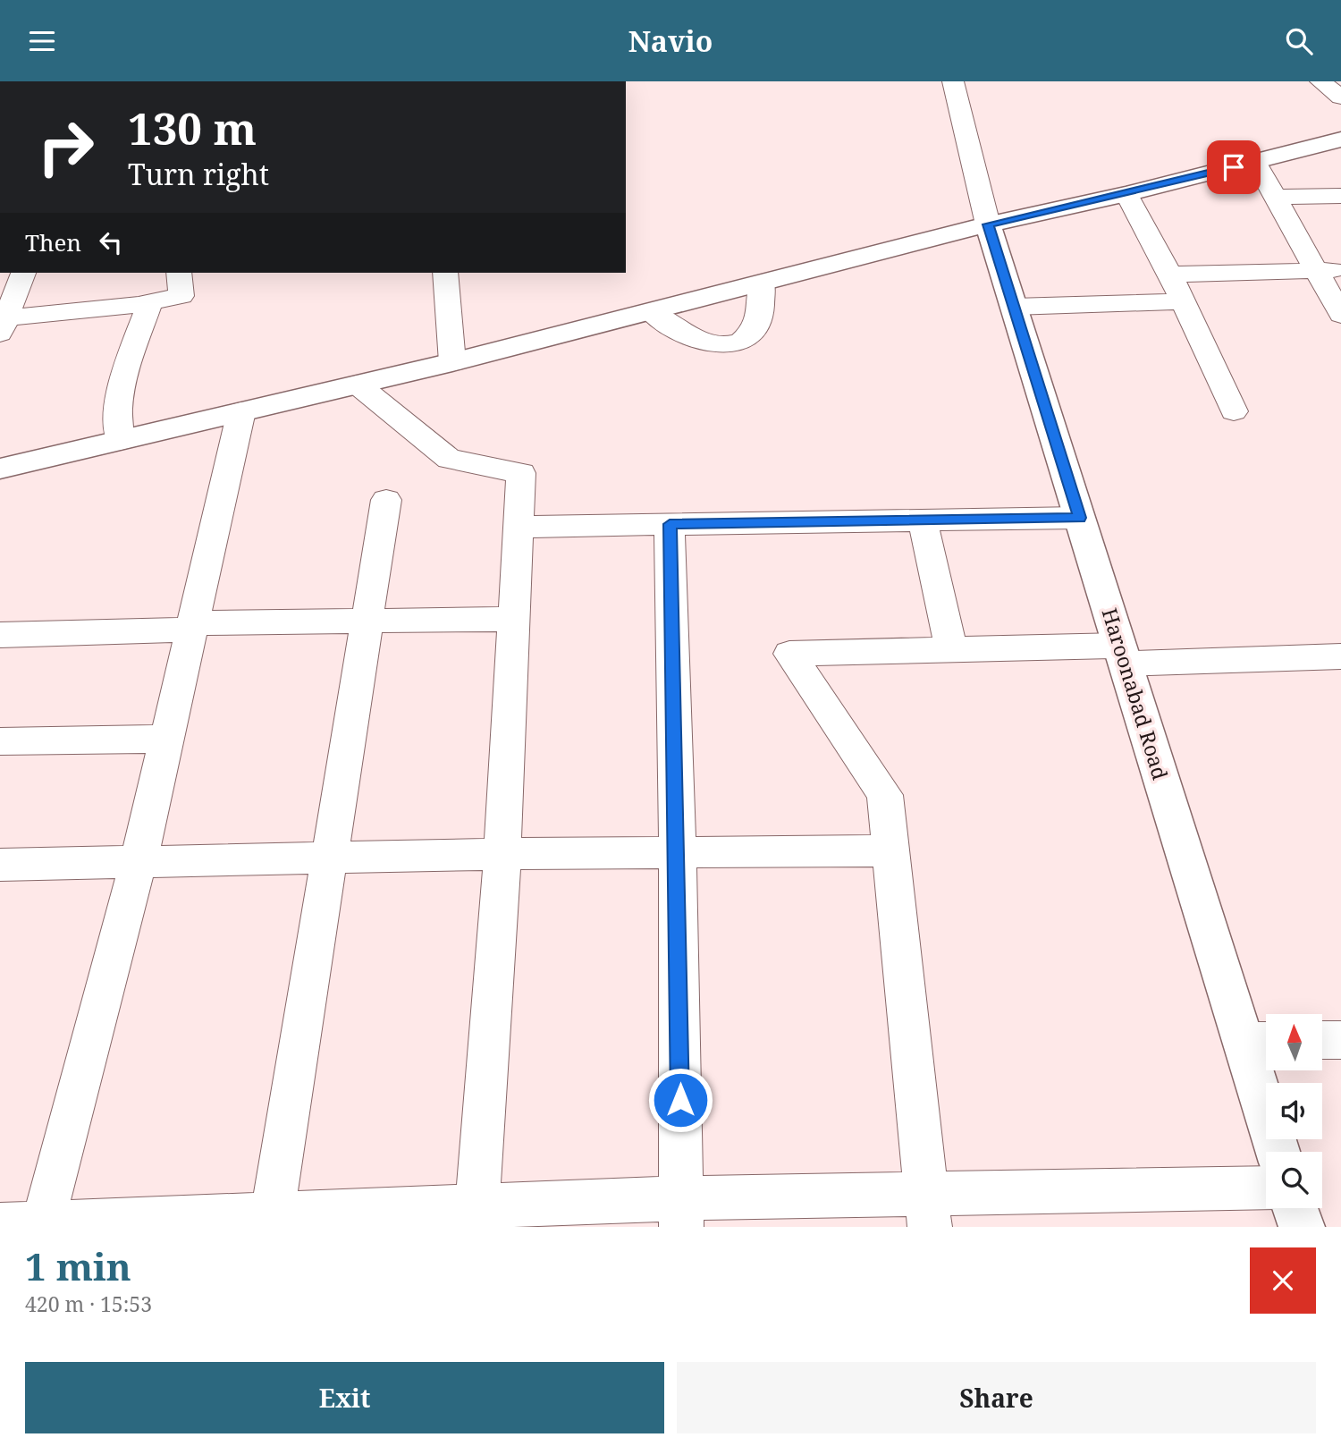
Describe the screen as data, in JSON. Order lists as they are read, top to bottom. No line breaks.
{"streets":{"main road":["Haroonabad Road"]},"north":"top","page":{"header":"Navio","turn":["130 m","Turn right"],"then":"Then","heading":["1 min","420 m · 15:53"],"buttons":["Exit","Share"]}}
